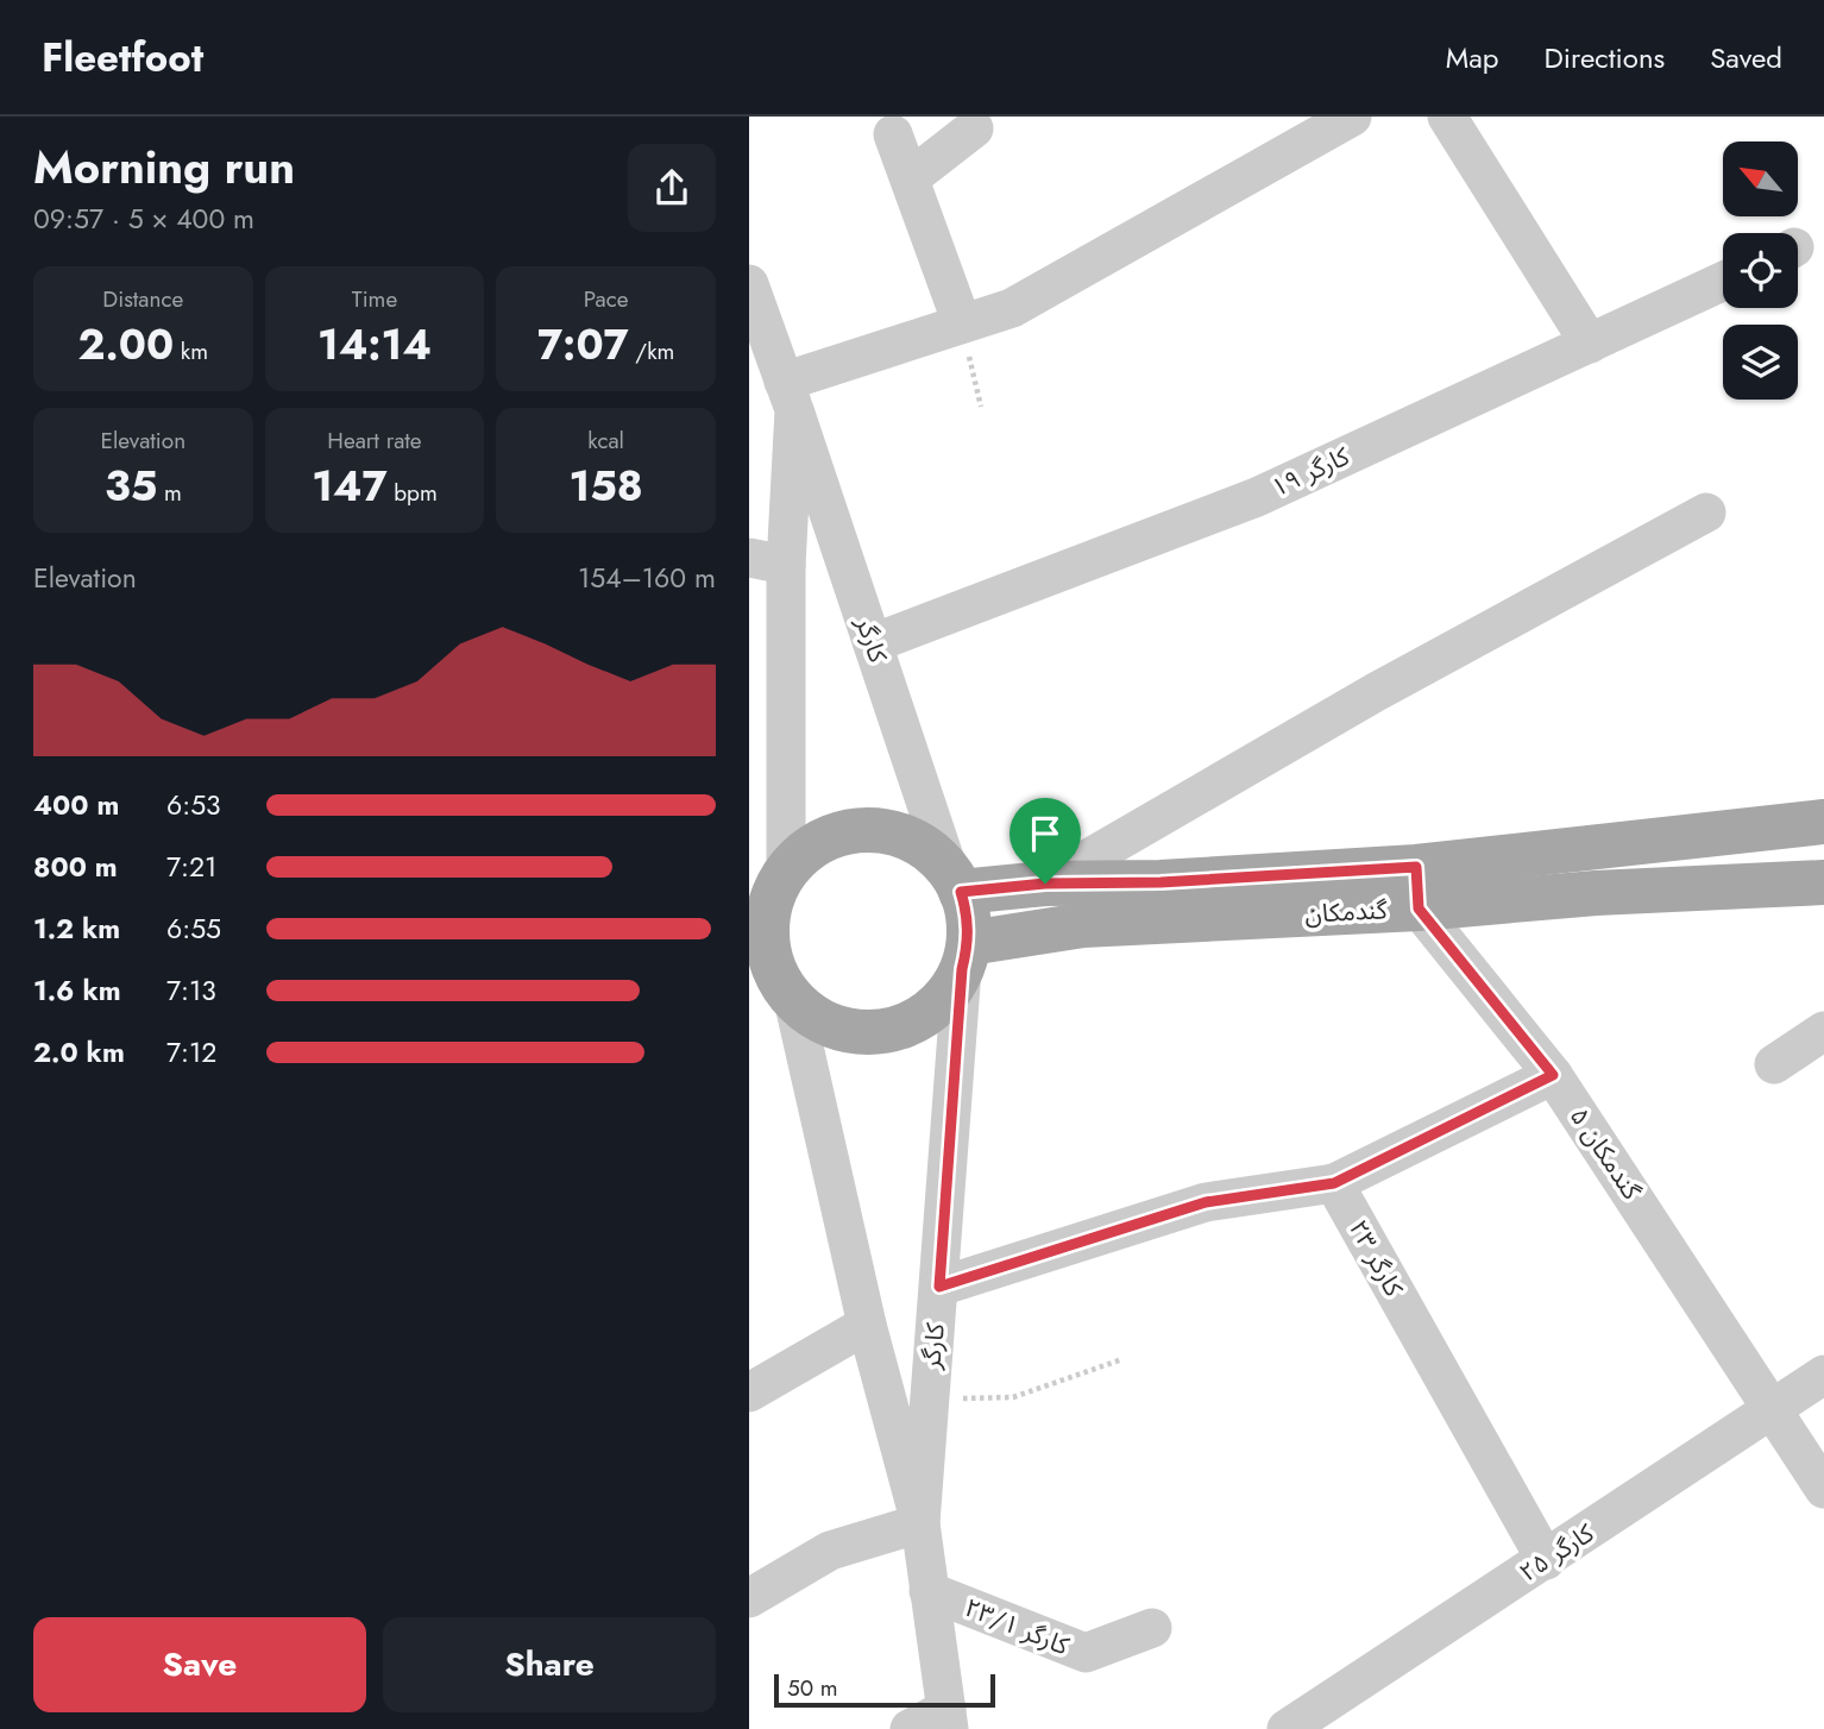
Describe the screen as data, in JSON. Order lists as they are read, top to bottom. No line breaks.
{"streets":{"main road":["گندمکان"],"street":["کارگر ۱۹","کارگر","گندمکان ۵","کارگر ۲۳","کارگر ۲۵","کارگر ۲۳/۱"]},"crossings":[["کارگر ۱۹","کارگر"],["کارگر","گندمکان"],["کارگر","کارگر ۲۳/۱"],["گندمکان","گندمکان ۵"],["گندمکان ۵","کارگر ۲۵"],["کارگر ۲۳","کارگر ۲۵"]],"scale_bar":"50 m","north":"top left","page":{"header":"Fleetfoot","nav":["Map","Directions","Saved"],"heading":["Morning run","09:57 · 5 × 400 m"],"stats":[["Distance","2.00 km"],["Time","14:14"],["Pace","7:07 /km"],["Elevation","35 m"],["Heart rate","147 bpm"],["kcal","158"]],"chart":["Elevation","154–160 m"],"list":[{"name":"400 m","note":"6:53"},{"name":"800 m","note":"7:21"},{"name":"1.2 km","note":"6:55"},{"name":"1.6 km","note":"7:13"},{"name":"2.0 km","note":"7:12"}],"buttons":["Save","Share"],"scale":"50 m"}}
